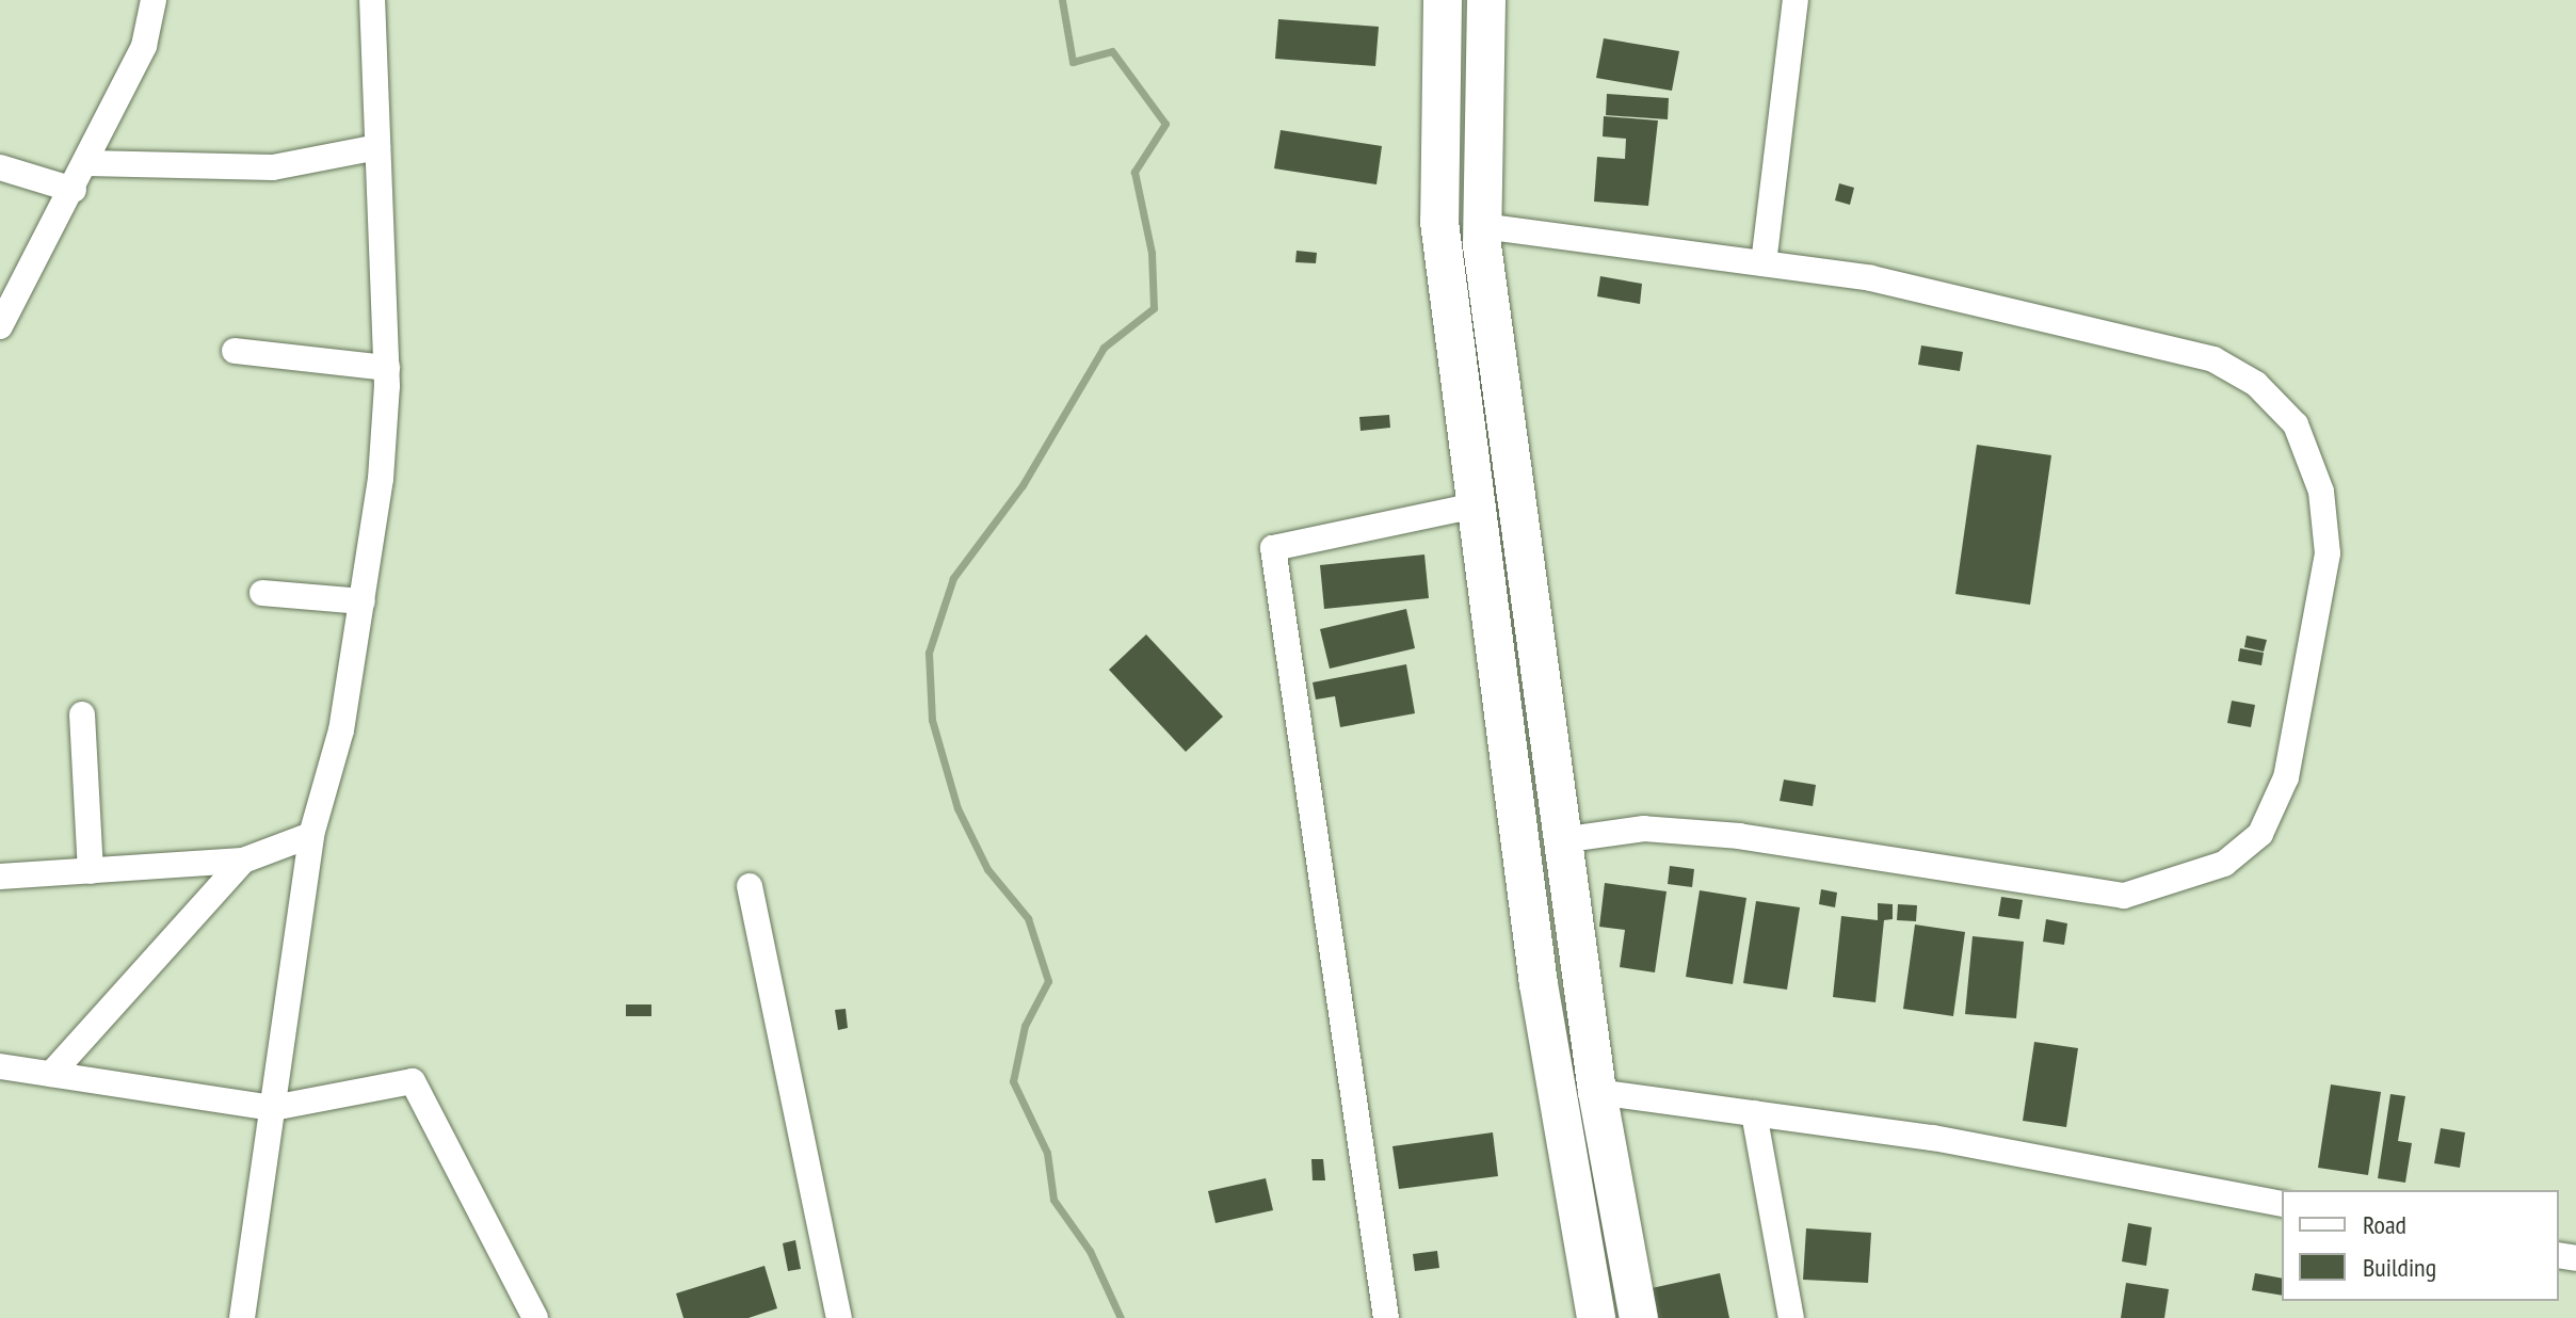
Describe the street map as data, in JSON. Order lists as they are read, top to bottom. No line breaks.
{"legend":["Road","Building"]}
